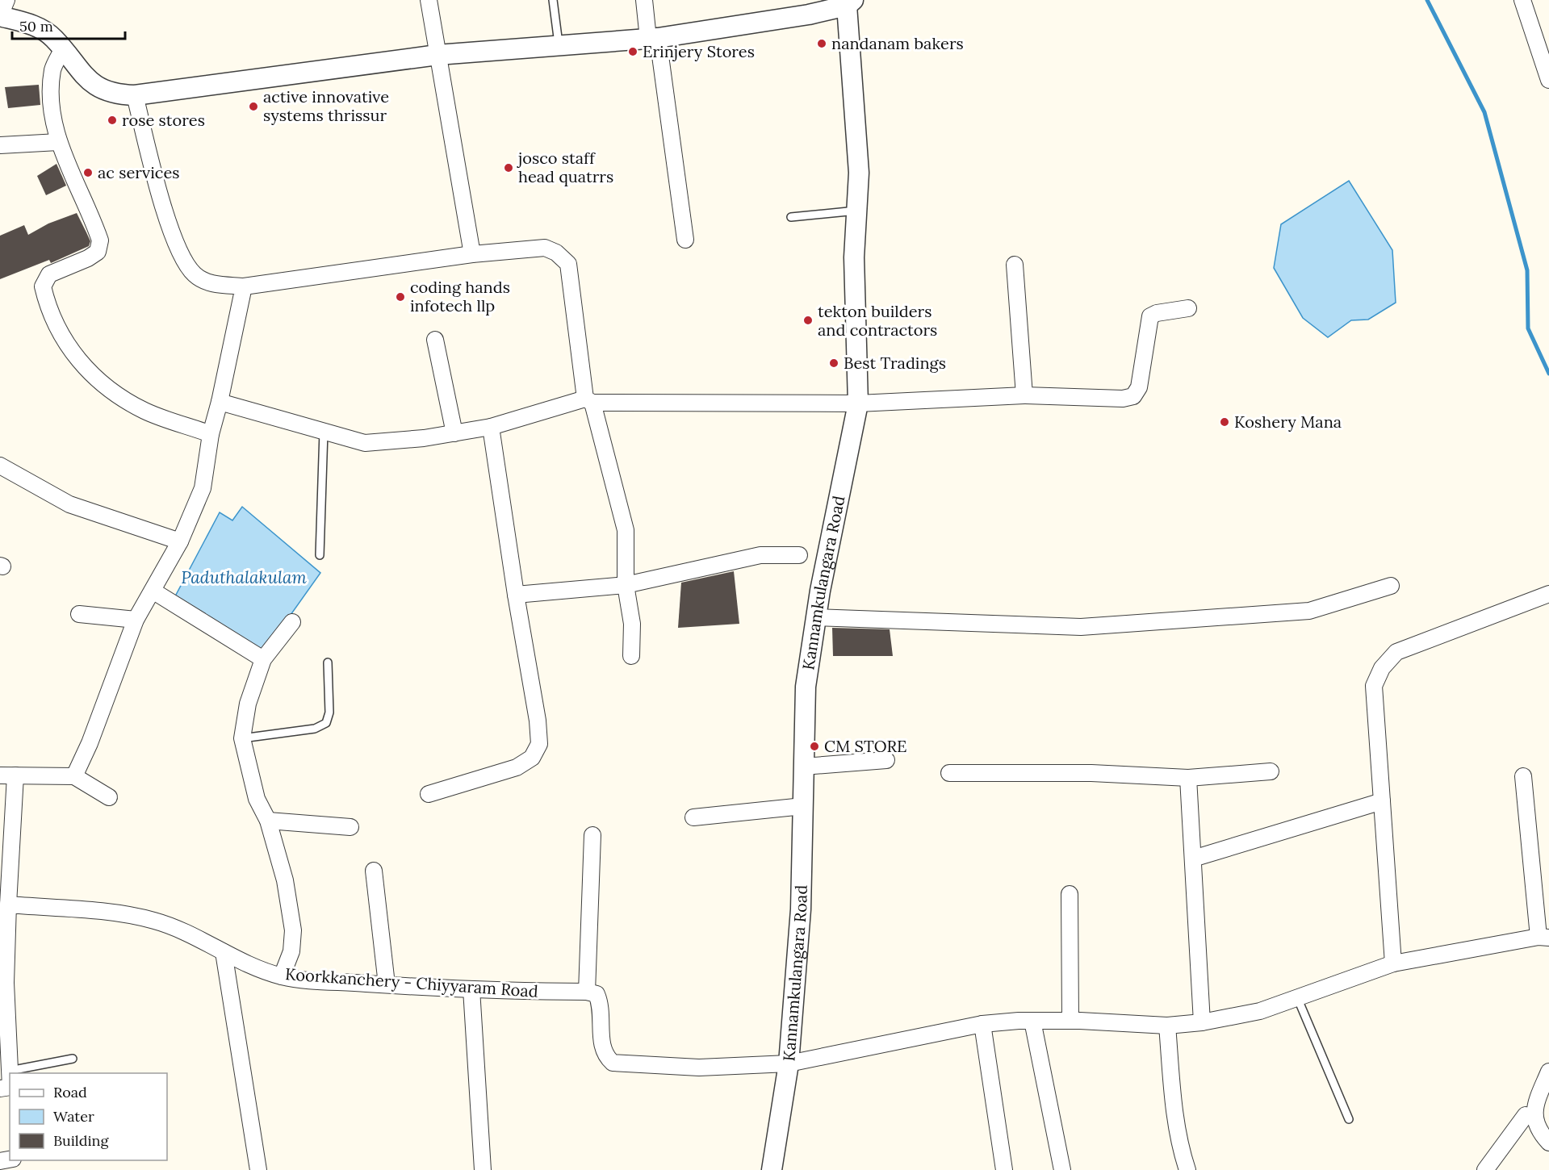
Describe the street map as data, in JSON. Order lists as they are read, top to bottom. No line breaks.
{"streets":{"street":["Kannamkulangara Road","Koorkkanchery - Chiyyaram Road"]},"water":["Paduthalakulam"],"places":["nandanam bakers","Erinjery Stores","active innovative systems thrissur","rose stores","josco staff head quatrrs","ac services","coding hands infotech llp","tekton builders and contractors","Best Tradings","Koshery Mana","CM STORE"],"legend":["Road","Water","Building"],"scale_bar":"50 m"}
